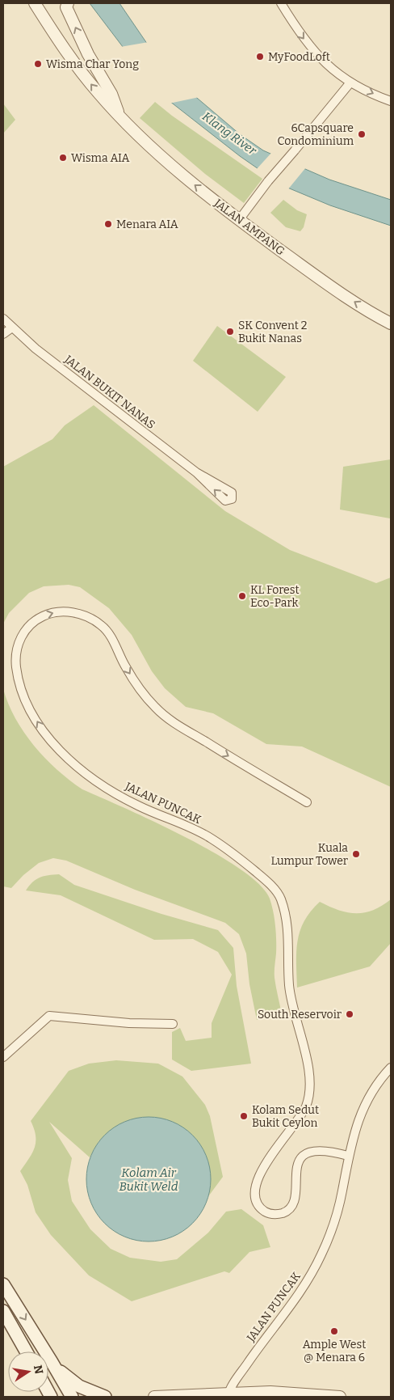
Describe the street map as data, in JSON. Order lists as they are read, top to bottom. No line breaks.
{"streets":{"street":["JALAN AMPANG","JALAN BUKIT NANAS","JALAN PUNCAK"]},"one_way":["JALAN AMPANG"],"water":["Klang River","Kolam Air Bukit Weld"],"places":["MyFoodLoft","Wisma Char Yong","6Capsquare Condominium","Wisma AIA","Menara AIA","SK Convent 2 Bukit Nanas","KL Forest Eco-Park","Kuala Lumpur Tower","South Reservoir","Kolam Sedut Bukit Ceylon","Ample West @ Menara 6"],"north":"right"}
